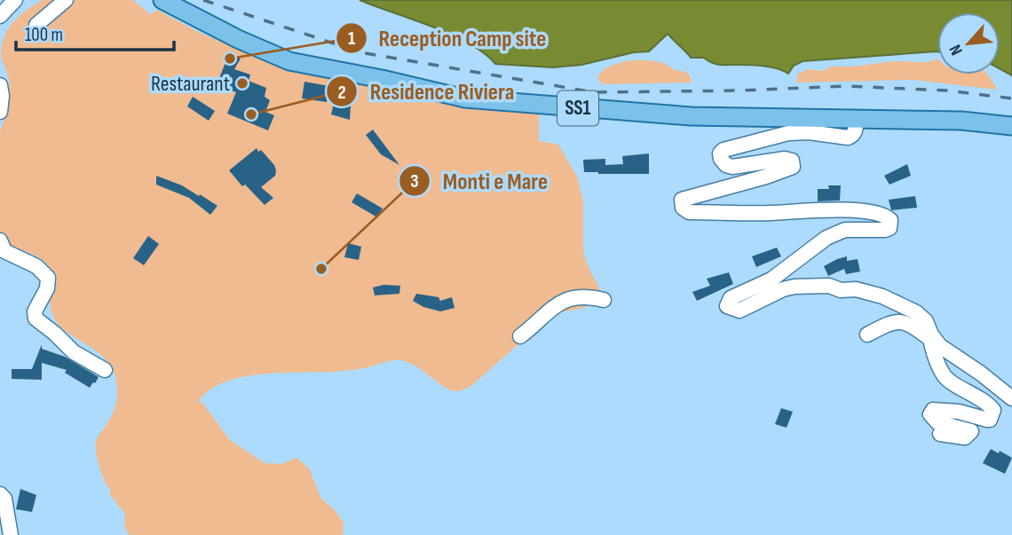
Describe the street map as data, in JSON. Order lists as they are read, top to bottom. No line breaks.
{"streets":{"main road":["SS1"]},"places":["Reception Camp site","Restaurant","Residence Riviera","Monti e Mare"],"scale_bar":"100 m","north":"bottom left"}
